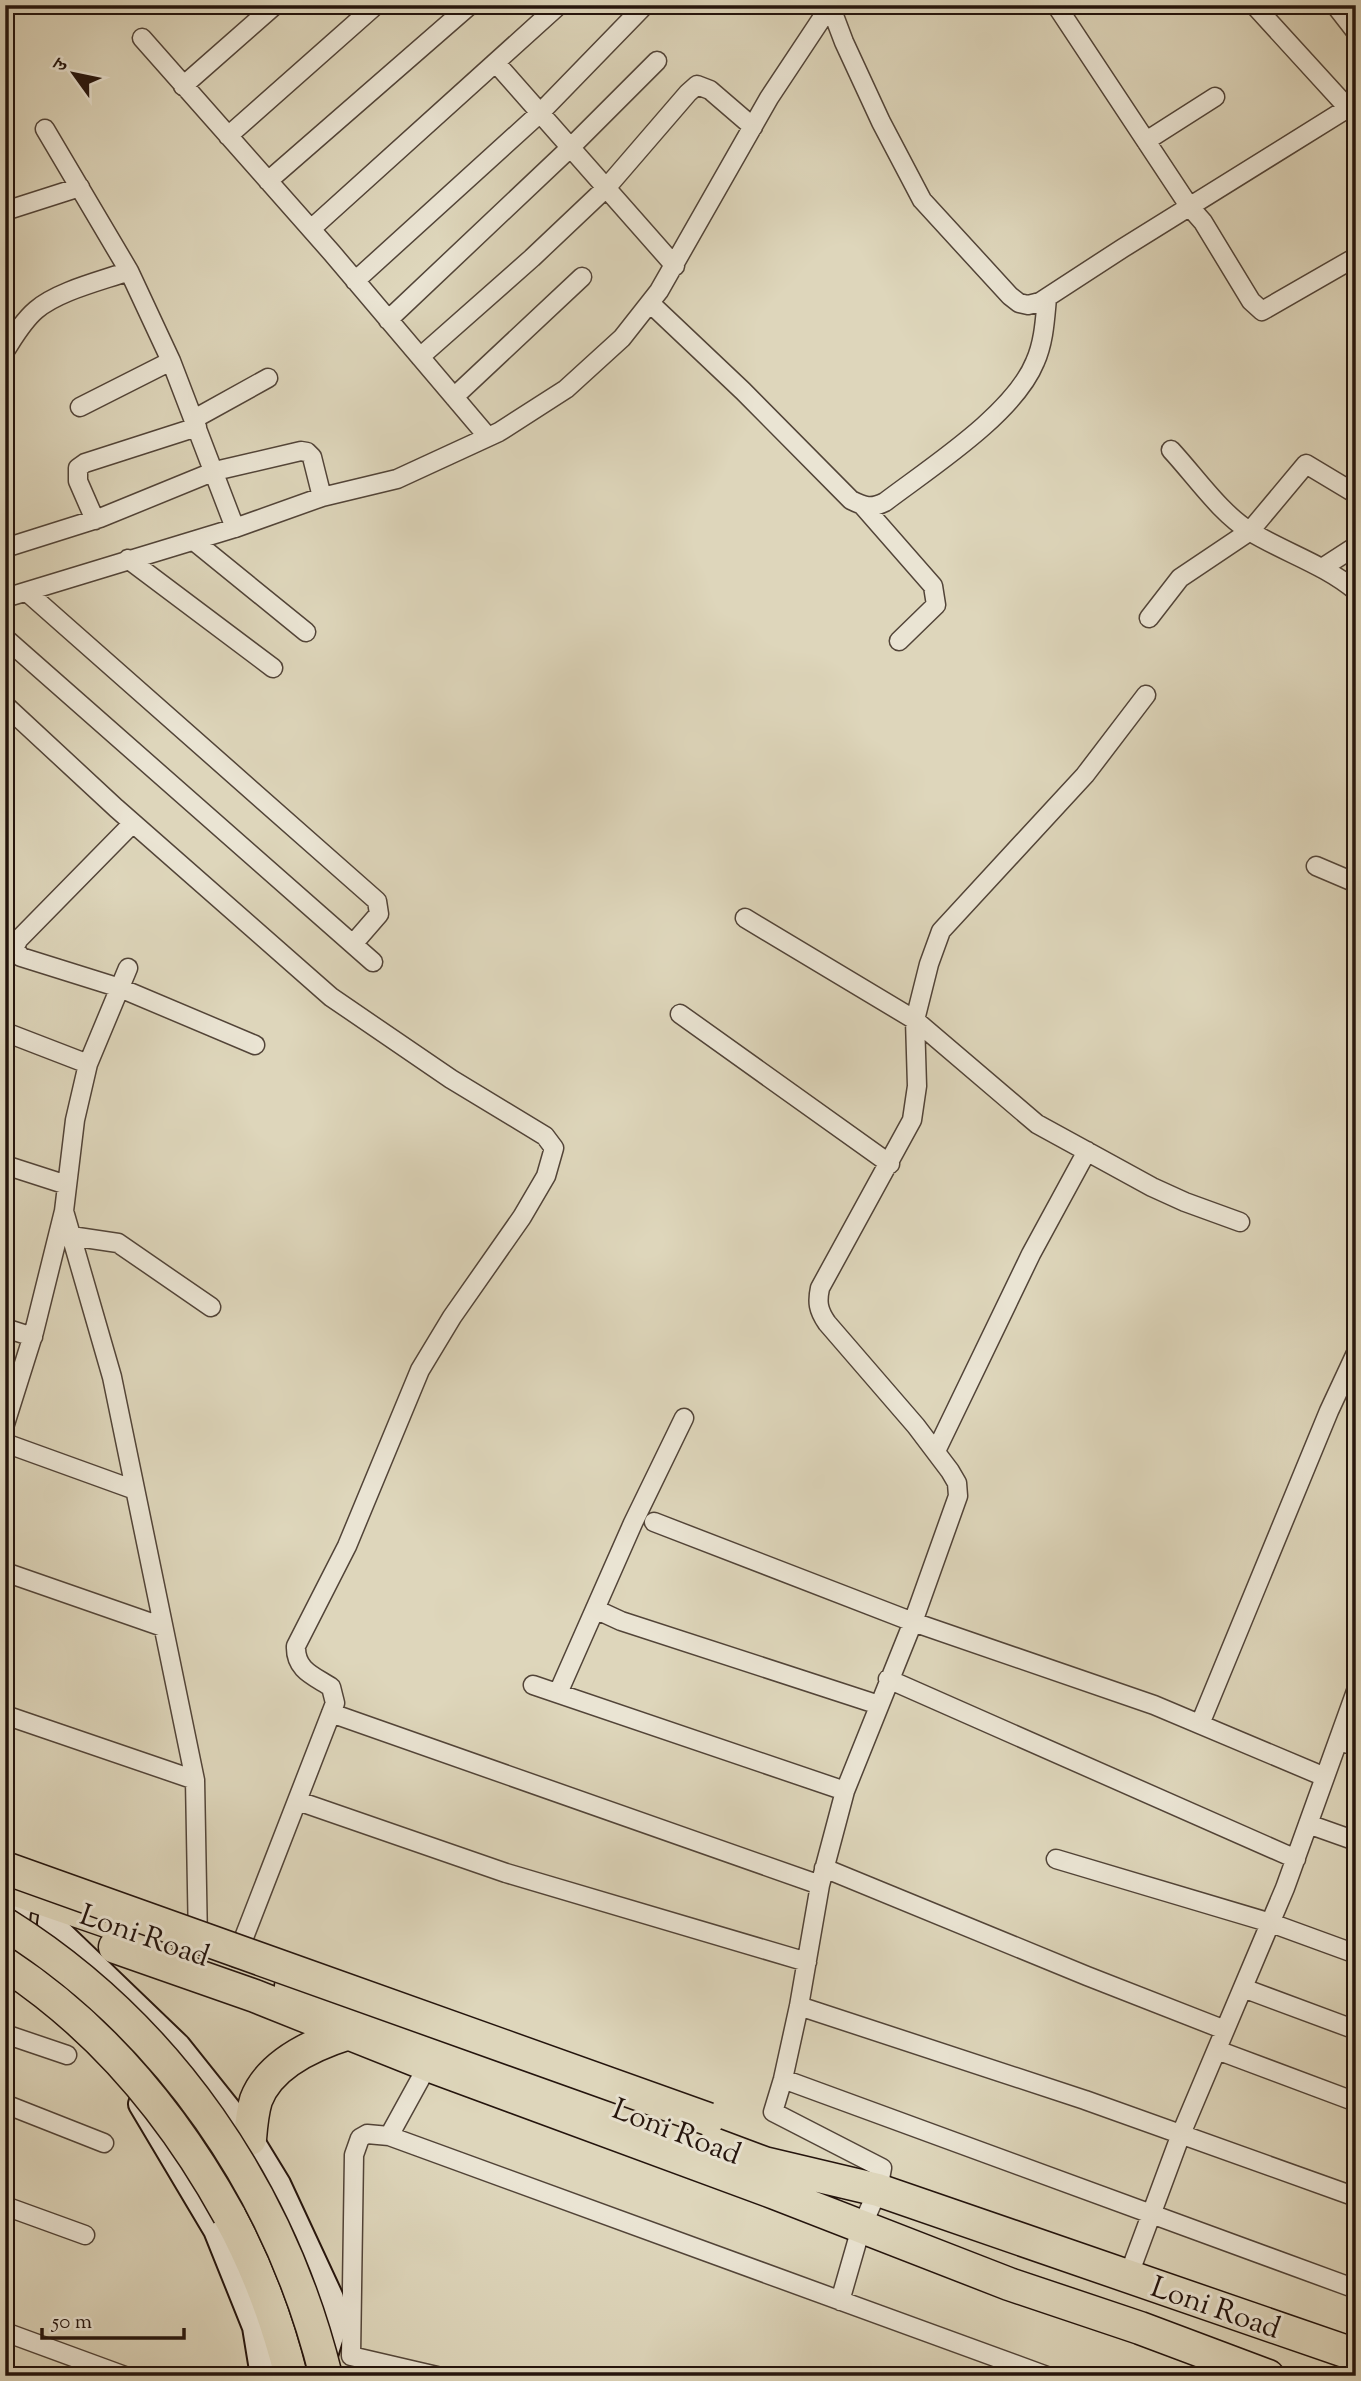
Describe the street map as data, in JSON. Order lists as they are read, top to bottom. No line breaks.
{"streets":{"highway":["Loni Road"]},"scale_bar":"50 m","north":"top left"}
